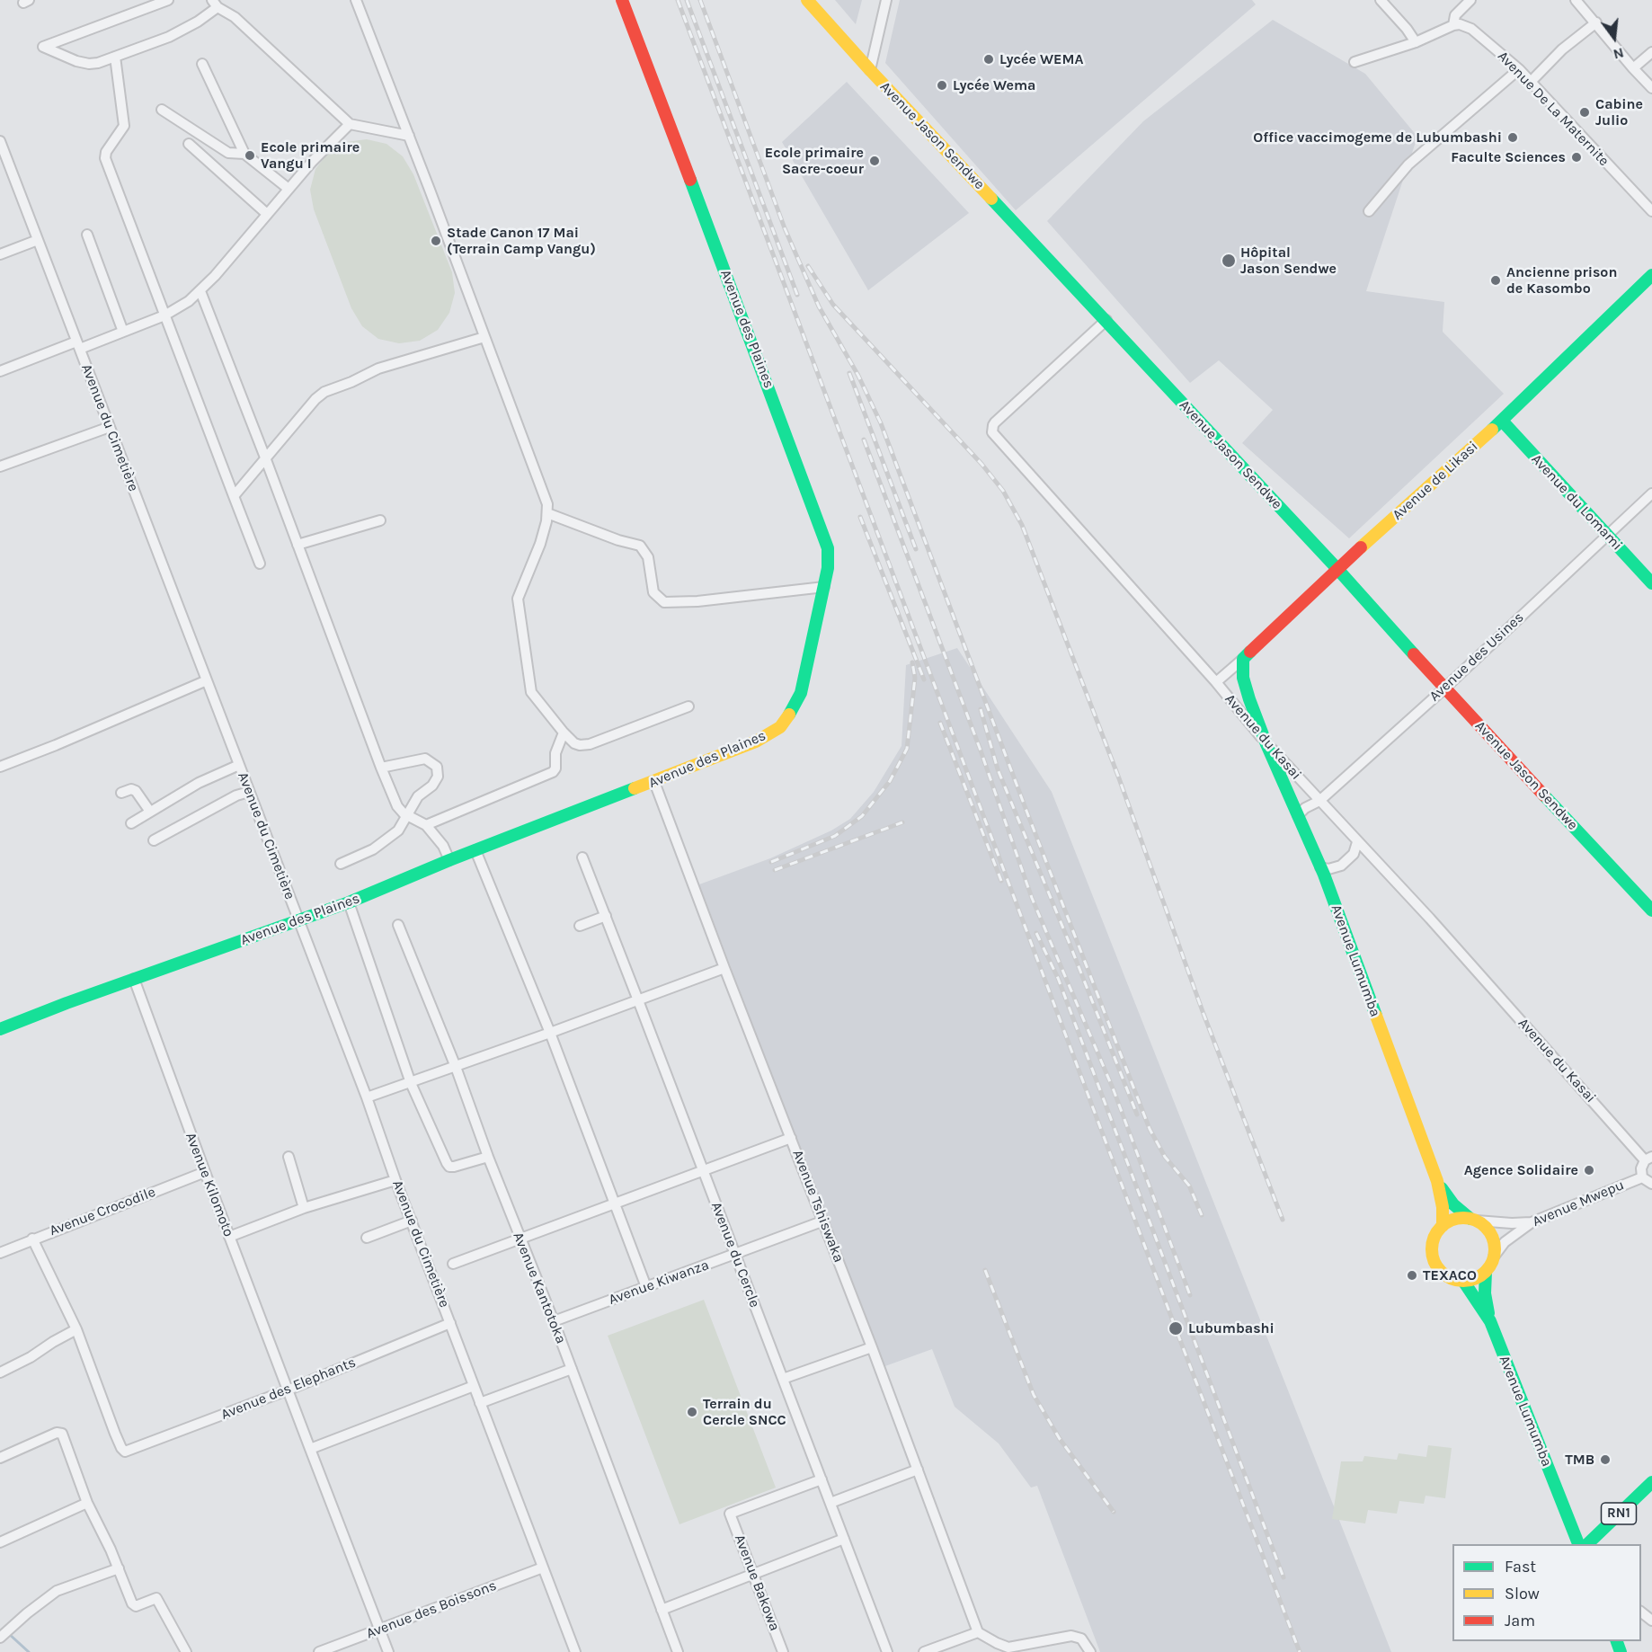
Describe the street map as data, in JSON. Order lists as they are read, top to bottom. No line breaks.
{"streets":{"main road":["Avenue Jason Sendwe","Avenue des Plaines","Avenue de Likasi","Avenue du Lomami","Avenue Lumumba","RN1"],"street":["Avenue De La Maternite","Avenue du Cimetière","Avenue des Usines","Avenue du Kasai","Avenue Kilomoto","Avenue Mwepu","Avenue Tshiswaka","Avenue Crocodile","Avenue du Cercle","Avenue Kiwanza","Avenue Kantotoka","Avenue des Elephants","Avenue Bakowa","Avenue des Boissons"]},"crossings":[["Avenue Jason Sendwe","Avenue de Likasi"],["Avenue Jason Sendwe","Avenue des Usines"],["Avenue Jason Sendwe","Avenue du Kasai"],["Avenue des Plaines","Avenue du Cimetière"],["Avenue des Plaines","Avenue Kilomoto"],["Avenue des Plaines","Avenue Tshiswaka"],["Avenue du Cimetière","Avenue des Elephants"],["Avenue du Cimetière","Avenue des Boissons"],["Avenue de Likasi","Avenue du Lomami"],["Avenue de Likasi","Avenue du Kasai"],["Avenue de Likasi","Avenue Lumumba"],["Avenue du Lomami","Avenue des Usines"],["Avenue des Usines","Avenue du Kasai"],["Avenue des Usines","Avenue Lumumba"],["Avenue du Kasai","Avenue Lumumba"],["Avenue du Kasai","Avenue Mwepu"],["Avenue Lumumba","Avenue Mwepu"],["Avenue Kilomoto","Avenue Crocodile"],["Avenue Kilomoto","Avenue des Elephants"],["Avenue Kilomoto","Avenue des Boissons"],["Avenue Tshiswaka","Avenue Kiwanza"],["Avenue du Cercle","Avenue Kiwanza"],["Avenue du Cercle","Avenue Bakowa"],["Avenue Kiwanza","Avenue Kantotoka"]],"places":["Lycée WEMA","Lycée Wema","Cabine Julio","Office vaccimogeme de Lubumbashi","Ecole primaire Vangu I","Faculte Sciences","Ecole primaire Sacre-coeur","Stade Canon 17 Mai (Terrain Camp Vangu)","Hôpital Jason Sendwe","Ancienne prison de Kasombo","Agence Solidaire","TEXACO","Lubumbashi","Terrain du Cercle SNCC","TMB"],"legend":["Fast","Slow","Jam"],"north":"bottom"}
